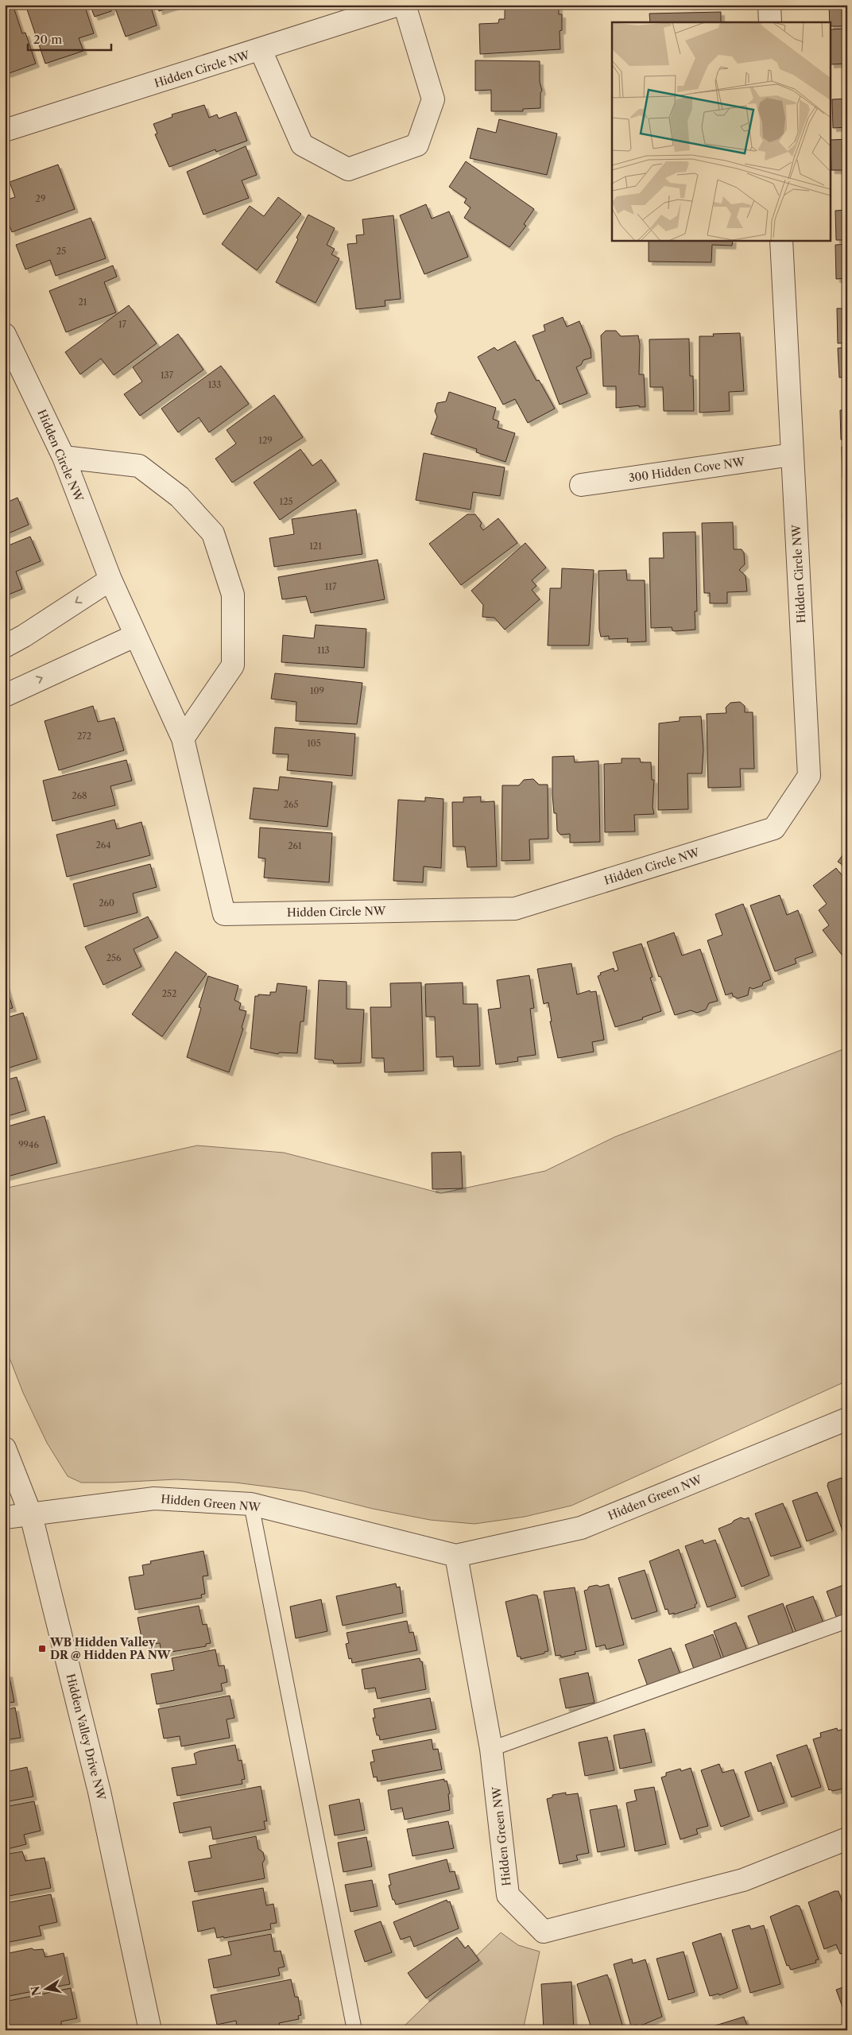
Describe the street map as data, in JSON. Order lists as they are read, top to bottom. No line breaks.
{"streets":{"street":["Hidden Circle NW","300 Hidden Cove NW","Hidden Green NW","Hidden Valley Drive NW"]},"crossings":[["Hidden Circle NW","300 Hidden Cove NW"],["Hidden Green NW","Hidden Valley Drive NW"]],"places":{"transit":["WB Hidden Valley DR @ Hidden PA NW"]},"house_numbers":["29","25","21","17","137","133","129","125","121","117","113","109","272","105","268","265","264","261","260","256","252","9946"],"scale_bar":"20 m","north":"left"}
